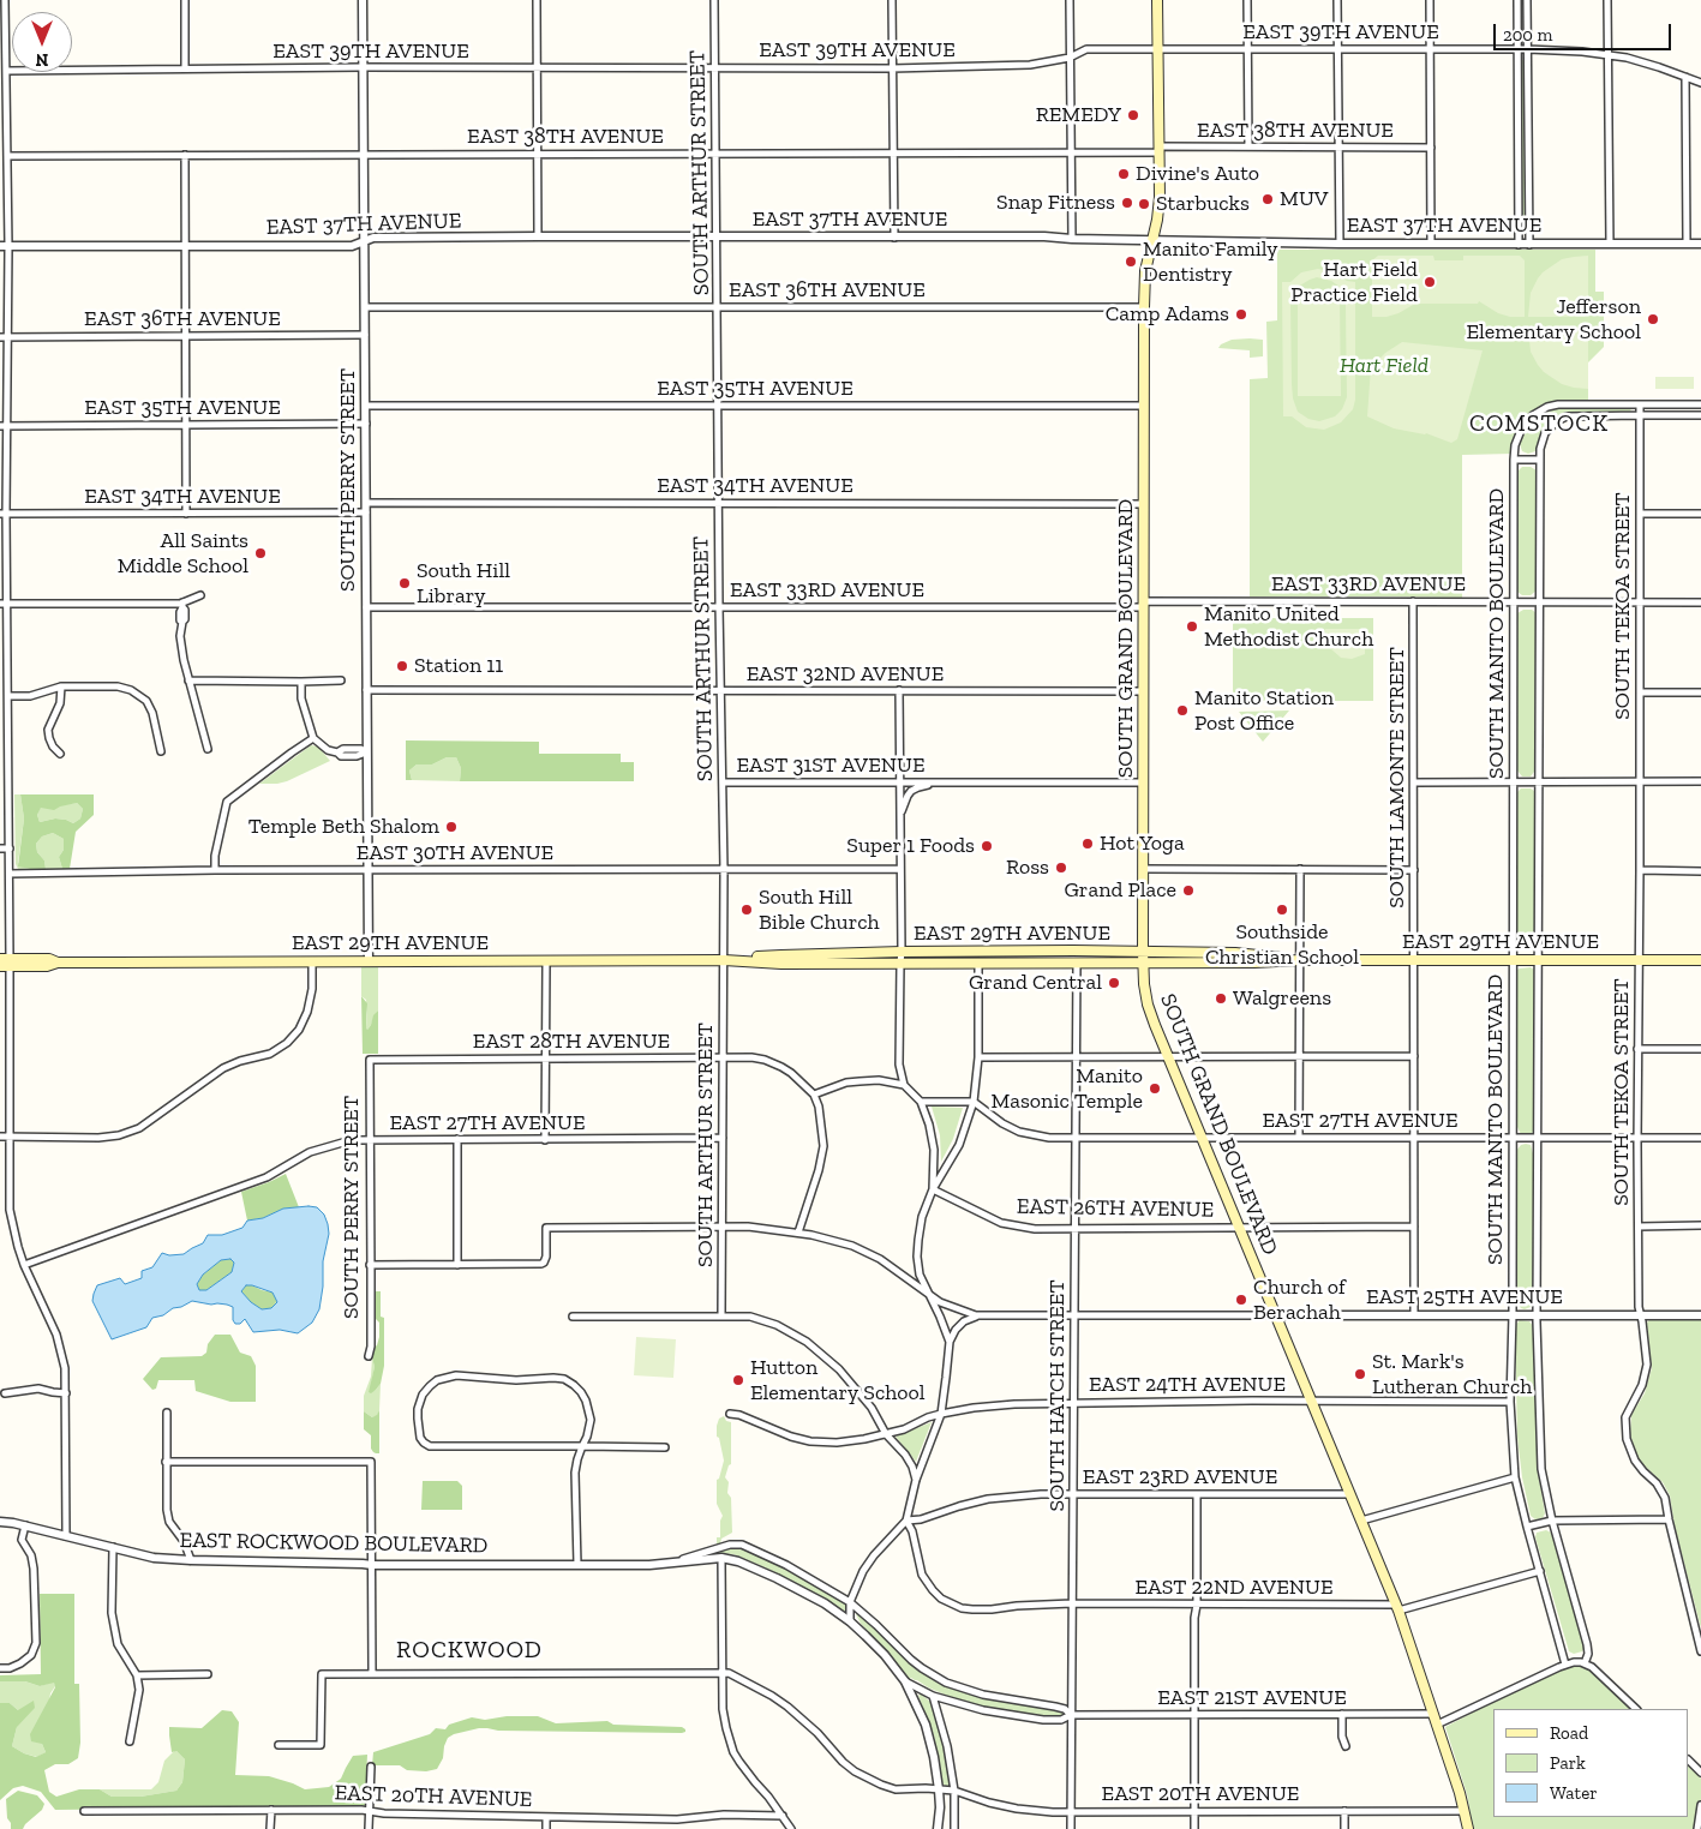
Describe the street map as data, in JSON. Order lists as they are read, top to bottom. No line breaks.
{"streets":{"main road":["SOUTH GRAND BOULEVARD","EAST 29TH AVENUE"],"street":["EAST 39TH AVENUE","EAST 38TH AVENUE","SOUTH ARTHUR STREET","EAST 37TH AVENUE","EAST 36TH AVENUE","EAST 35TH AVENUE","SOUTH PERRY STREET","EAST 34TH AVENUE","EAST 33RD AVENUE","SOUTH TEKOA STREET","SOUTH MANITO BOULEVARD","EAST 32ND AVENUE","EAST 31ST AVENUE","SOUTH LAMONTE STREET","EAST 30TH AVENUE","EAST 28TH AVENUE","EAST 27TH AVENUE","EAST 26TH AVENUE","EAST 25TH AVENUE","EAST 24TH AVENUE","SOUTH HATCH STREET","EAST 23RD AVENUE","EAST ROCKWOOD BOULEVARD","EAST 22ND AVENUE","EAST 21ST AVENUE","EAST 20TH AVENUE"]},"crossings":[["EAST 39TH AVENUE","SOUTH ARTHUR STREET"],["EAST 39TH AVENUE","SOUTH PERRY STREET"],["EAST 39TH AVENUE","SOUTH GRAND BOULEVARD"],["EAST 38TH AVENUE","SOUTH ARTHUR STREET"],["EAST 38TH AVENUE","SOUTH PERRY STREET"],["EAST 38TH AVENUE","SOUTH GRAND BOULEVARD"],["SOUTH ARTHUR STREET","EAST 37TH AVENUE"],["SOUTH ARTHUR STREET","EAST 36TH AVENUE"],["SOUTH ARTHUR STREET","EAST 35TH AVENUE"],["SOUTH ARTHUR STREET","EAST 34TH AVENUE"],["SOUTH ARTHUR STREET","EAST 33RD AVENUE"],["SOUTH ARTHUR STREET","EAST 32ND AVENUE"],["SOUTH ARTHUR STREET","EAST 31ST AVENUE"],["SOUTH ARTHUR STREET","EAST 30TH AVENUE"],["SOUTH ARTHUR STREET","EAST 29TH AVENUE"],["SOUTH ARTHUR STREET","EAST 28TH AVENUE"],["SOUTH ARTHUR STREET","EAST 27TH AVENUE"],["EAST 37TH AVENUE","SOUTH PERRY STREET"],["EAST 37TH AVENUE","SOUTH GRAND BOULEVARD"],["EAST 36TH AVENUE","SOUTH PERRY STREET"],["EAST 36TH AVENUE","SOUTH GRAND BOULEVARD"],["EAST 35TH AVENUE","SOUTH PERRY STREET"],["EAST 35TH AVENUE","SOUTH GRAND BOULEVARD"],["SOUTH PERRY STREET","EAST 34TH AVENUE"],["SOUTH PERRY STREET","EAST 33RD AVENUE"],["SOUTH PERRY STREET","EAST 32ND AVENUE"],["SOUTH PERRY STREET","EAST 30TH AVENUE"],["SOUTH PERRY STREET","EAST 29TH AVENUE"],["SOUTH PERRY STREET","EAST 28TH AVENUE"],["SOUTH PERRY STREET","EAST 27TH AVENUE"],["EAST 34TH AVENUE","SOUTH GRAND BOULEVARD"],["EAST 33RD AVENUE","SOUTH TEKOA STREET"],["EAST 33RD AVENUE","SOUTH MANITO BOULEVARD"],["EAST 33RD AVENUE","SOUTH GRAND BOULEVARD"],["EAST 33RD AVENUE","SOUTH LAMONTE STREET"],["SOUTH TEKOA STREET","SOUTH MANITO BOULEVARD"],["SOUTH TEKOA STREET","EAST 29TH AVENUE"],["SOUTH TEKOA STREET","EAST 27TH AVENUE"],["SOUTH TEKOA STREET","EAST 25TH AVENUE"],["SOUTH MANITO BOULEVARD","EAST 29TH AVENUE"],["SOUTH MANITO BOULEVARD","EAST 27TH AVENUE"],["SOUTH MANITO BOULEVARD","EAST 25TH AVENUE"],["SOUTH MANITO BOULEVARD","EAST 24TH AVENUE"],["SOUTH MANITO BOULEVARD","EAST 22ND AVENUE"],["SOUTH GRAND BOULEVARD","EAST 32ND AVENUE"],["SOUTH GRAND BOULEVARD","EAST 31ST AVENUE"],["SOUTH GRAND BOULEVARD","EAST 29TH AVENUE"],["SOUTH GRAND BOULEVARD","EAST 27TH AVENUE"],["SOUTH GRAND BOULEVARD","EAST 26TH AVENUE"],["SOUTH GRAND BOULEVARD","EAST 25TH AVENUE"],["SOUTH GRAND BOULEVARD","EAST 24TH AVENUE"],["SOUTH GRAND BOULEVARD","EAST 23RD AVENUE"],["SOUTH GRAND BOULEVARD","EAST 22ND AVENUE"],["SOUTH GRAND BOULEVARD","EAST 21ST AVENUE"],["SOUTH GRAND BOULEVARD","EAST 20TH AVENUE"],["SOUTH LAMONTE STREET","EAST 29TH AVENUE"],["SOUTH LAMONTE STREET","EAST 27TH AVENUE"],["SOUTH LAMONTE STREET","EAST 26TH AVENUE"],["SOUTH LAMONTE STREET","EAST 25TH AVENUE"],["EAST 29TH AVENUE","SOUTH HATCH STREET"],["EAST 27TH AVENUE","SOUTH HATCH STREET"],["EAST 26TH AVENUE","SOUTH HATCH STREET"],["EAST 25TH AVENUE","SOUTH HATCH STREET"],["EAST 24TH AVENUE","SOUTH HATCH STREET"],["SOUTH HATCH STREET","EAST 23RD AVENUE"],["SOUTH HATCH STREET","EAST ROCKWOOD BOULEVARD"],["SOUTH HATCH STREET","EAST 22ND AVENUE"],["SOUTH HATCH STREET","EAST 21ST AVENUE"],["SOUTH HATCH STREET","EAST 20TH AVENUE"],["EAST 23RD AVENUE","EAST 22ND AVENUE"],["EAST ROCKWOOD BOULEVARD","EAST 21ST AVENUE"]],"districts":["COMSTOCK","ROCKWOOD"],"parks":["Hart Field"],"places":["REMEDY","Divine's Auto","MUV","Snap Fitness","Starbucks","Manito Family Dentistry","Hart Field Practice Field","Camp Adams","Jefferson Elementary School","All Saints Middle School","South Hill Library","Manito United Methodist Church","Station 11","Manito Station Post Office","Temple Beth Shalom","Hot Yoga","Super 1 Foods","Ross","Grand Place","South Hill Bible Church","Southside Christian School","Grand Central","Walgreens","Manito Masonic Temple","Church of Berachah","St. Mark's Lutheran Church","Hutton Elementary School"],"legend":["Road","Park","Water"],"scale_bar":"200 m","north":"bottom"}
